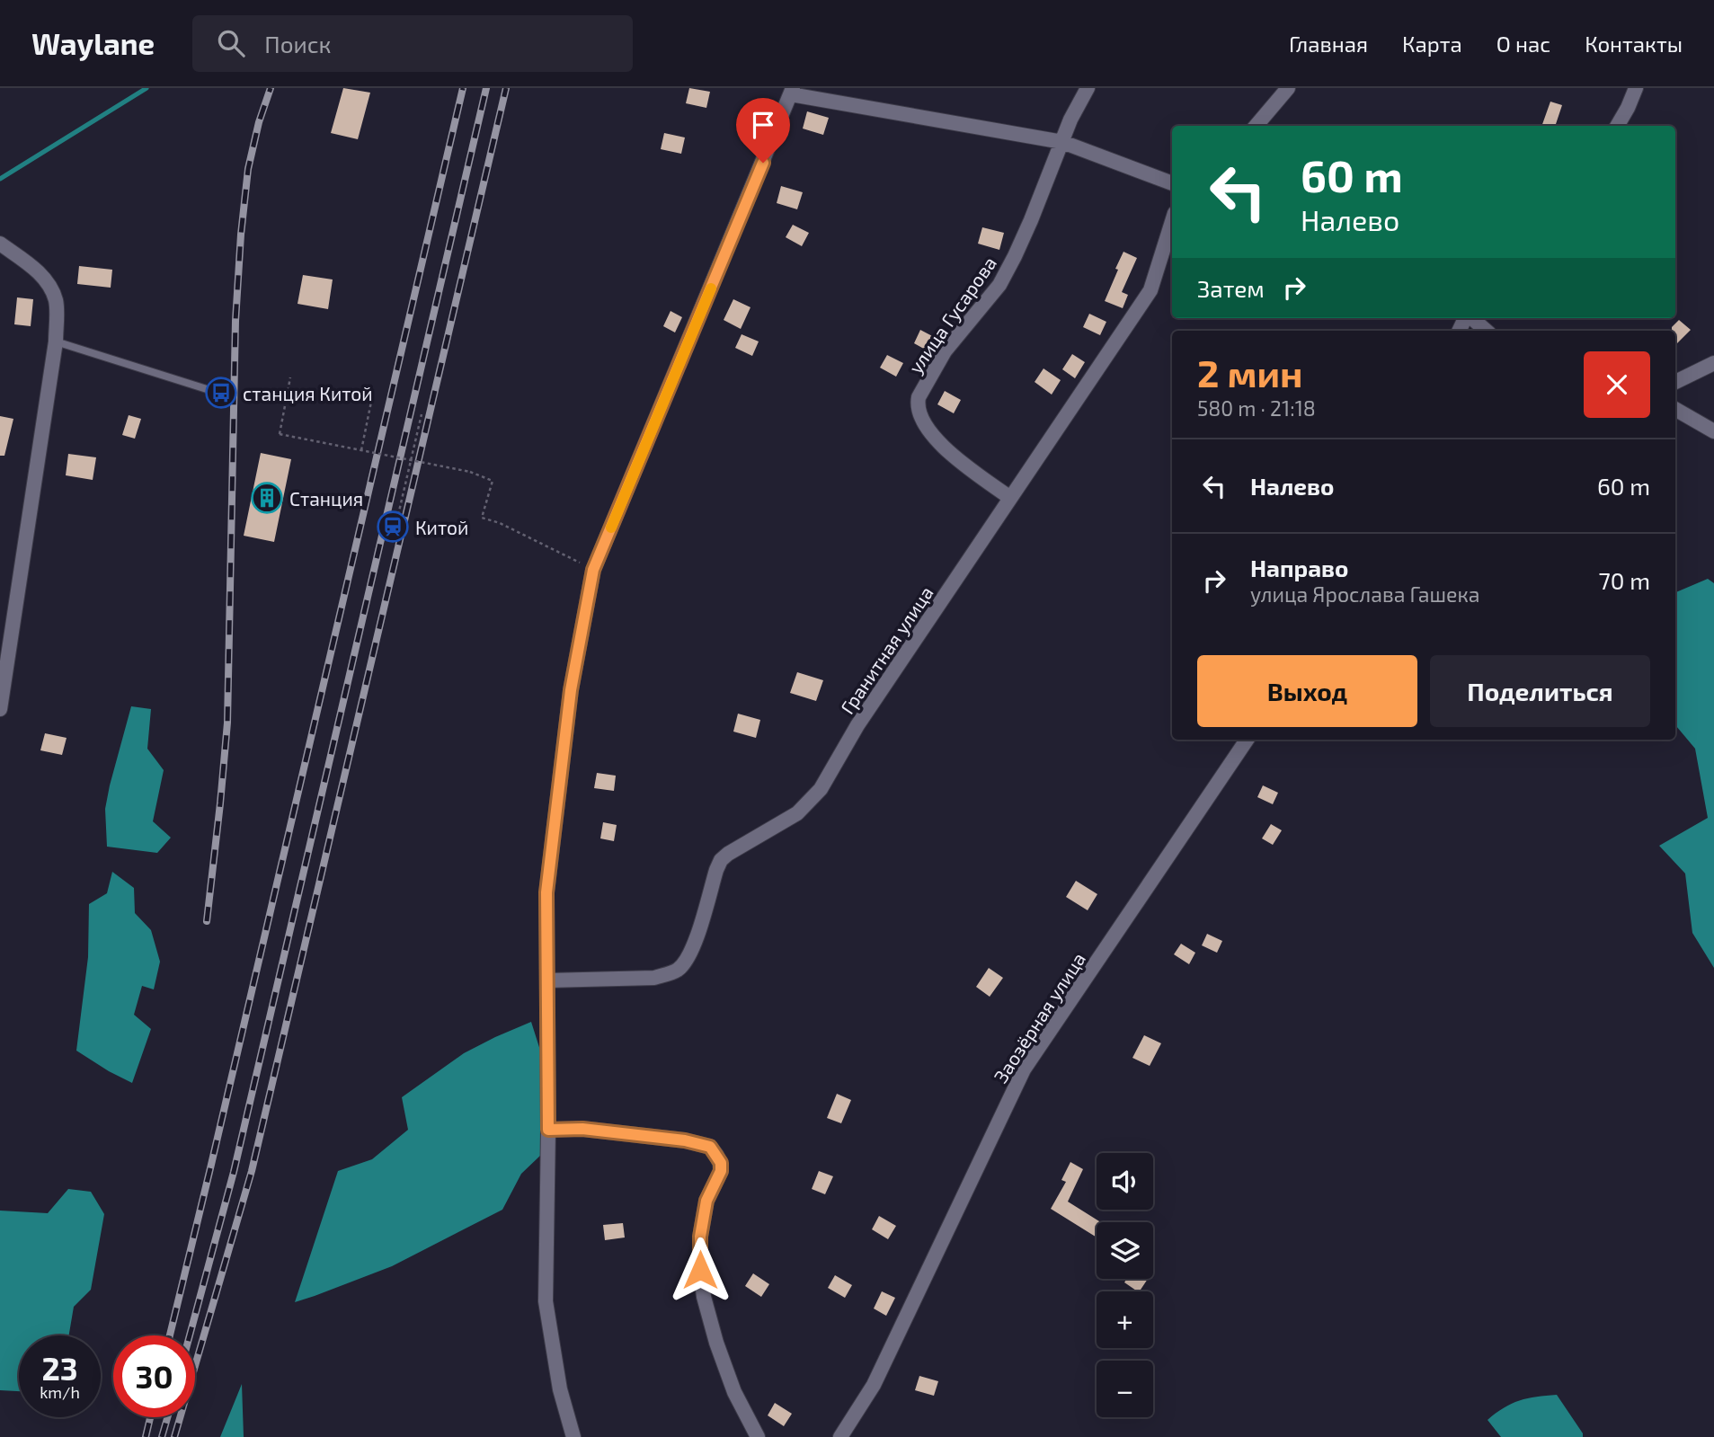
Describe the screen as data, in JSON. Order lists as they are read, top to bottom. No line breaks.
{"streets":{"street":["улица Гусарова","Гранитная улица","Заозёрная улица"]},"crossings":[["улица Гусарова","Гранитная улица"]],"places":{"bus stop":["станция Китой"],"building":["Станция"],"station":["Китой"]},"page":{"header":"Waylane","search":"Поиск","nav":["Главная","Карта","О нас","Контакты"],"turn":["60 m","Налево"],"then":"Затем","heading":["2 мин","580 m · 21:18"],"list":[{"name":"Налево","value":"60 m"},{"name":"Направо","note":"улица Ярослава Гашека","value":"70 m"}],"buttons":["Выход","Поделиться"],"map_buttons":["+","−"],"speed":"23 km/h","limit":"30"}}
